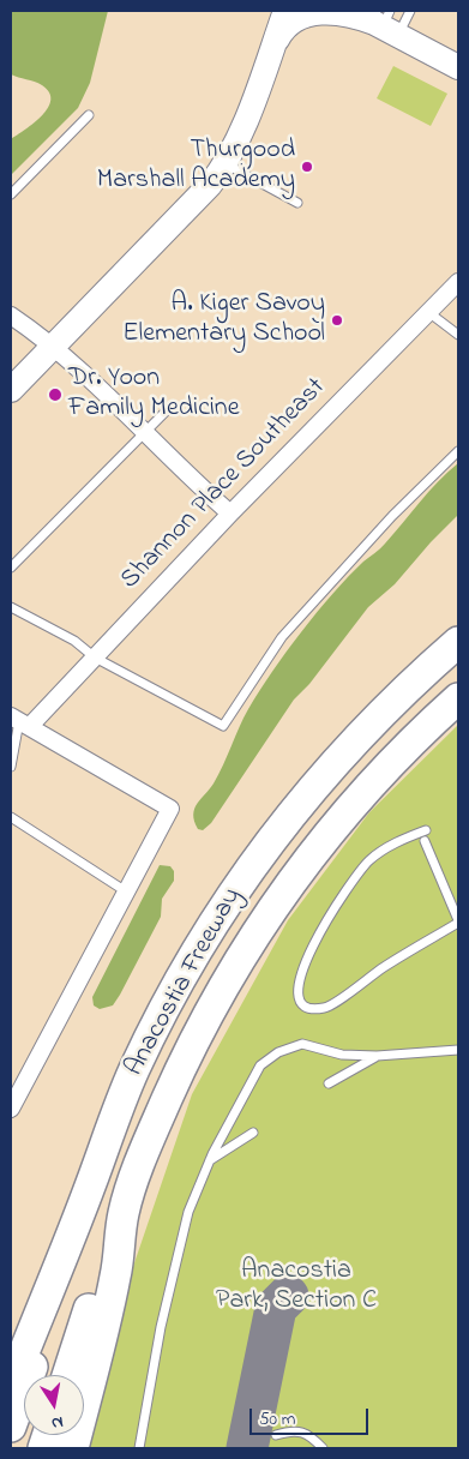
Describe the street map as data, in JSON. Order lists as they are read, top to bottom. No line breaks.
{"streets":{"highway":["Anacostia Freeway"],"street":["Shannon Place Southeast"]},"parks":["Anacostia Park, Section C"],"places":["Thurgood Marshall Academy","A. Kiger Savoy Elementary School","Dr. Yoon Family Medicine"],"scale_bar":"50 m","north":"bottom"}
